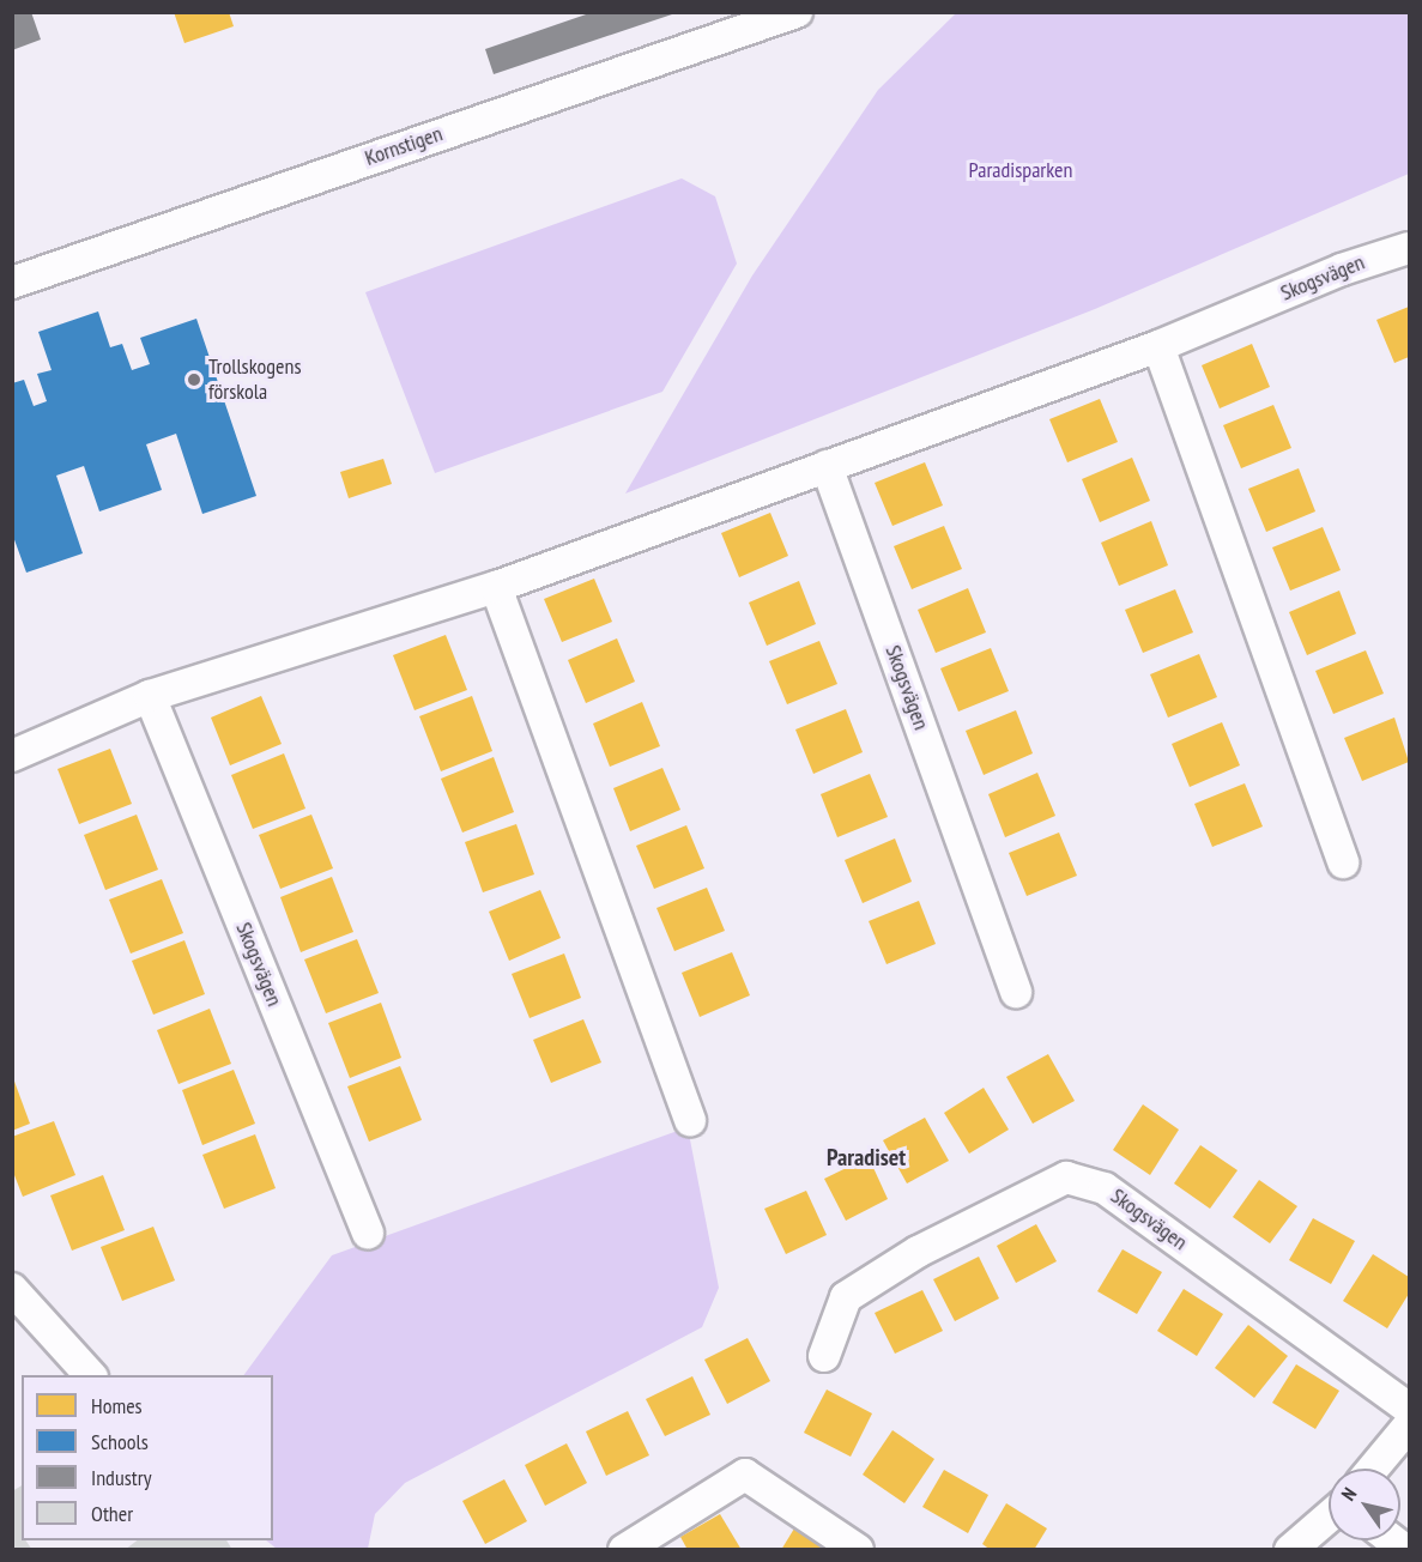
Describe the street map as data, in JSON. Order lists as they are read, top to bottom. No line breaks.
{"streets":{"street":["Kornstigen","Skogsvägen"]},"districts":["Paradiset"],"parks":["Paradisparken"],"places":["Trollskogens förskola"],"legend":["Homes","Schools","Industry","Other"],"north":"top left"}
